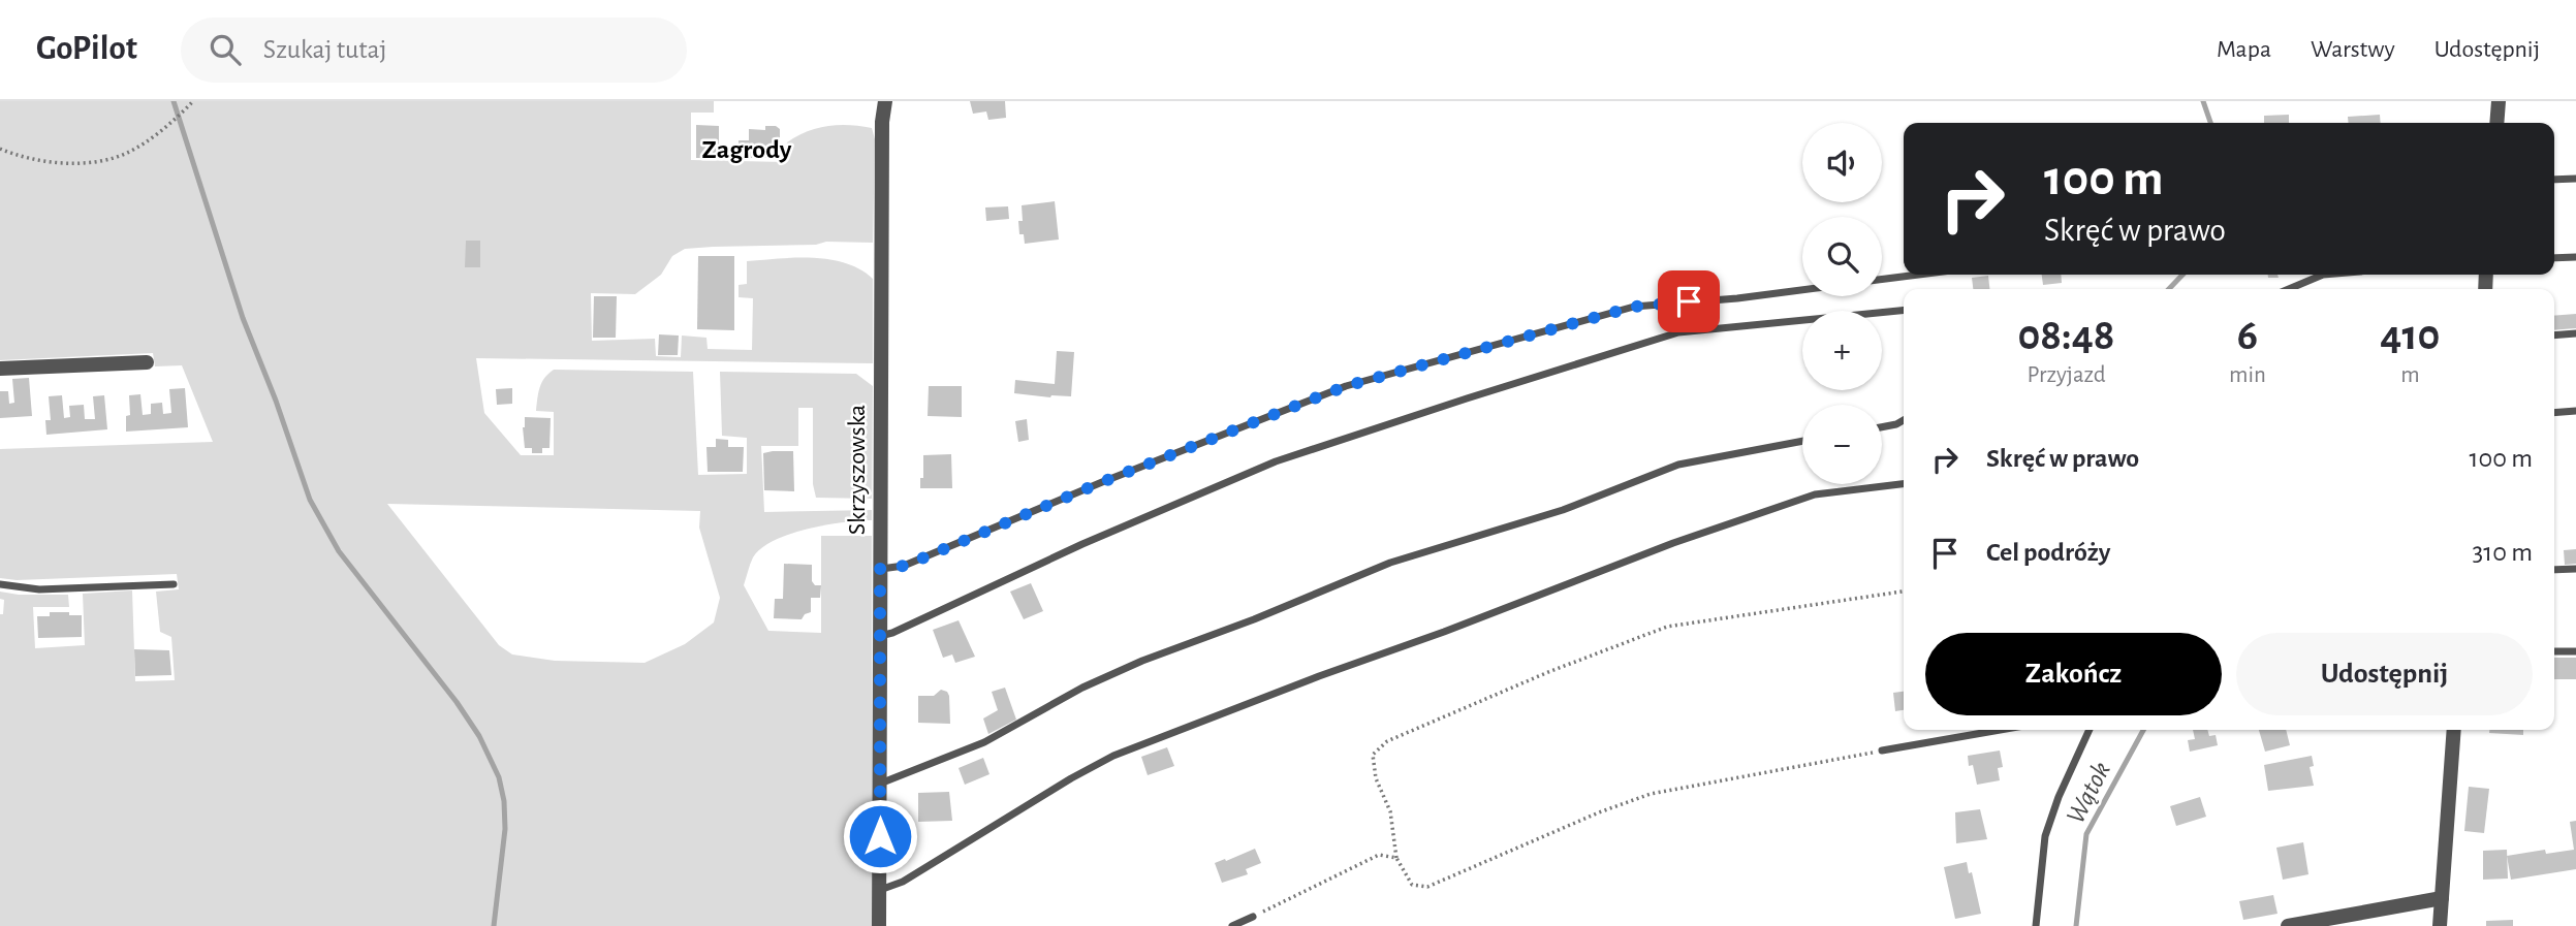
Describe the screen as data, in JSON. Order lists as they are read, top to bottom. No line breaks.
{"streets":{"street":["Skrzyszowska"]},"districts":["Zagrody"],"water":["Wątok"],"page":{"header":"GoPilot","search":"Szukaj tutaj","nav":["Mapa","Warstwy","Udostępnij"],"map_buttons":["+","−"],"turn":["100 m","Skręć w prawo"],"eta":["08:48","Przyjazd","6","min","410","m"],"list":[{"name":"Skręć w prawo","value":"100 m"},{"name":"Cel podróży","value":"310 m"}],"buttons":["Zakończ","Udostępnij"]}}
